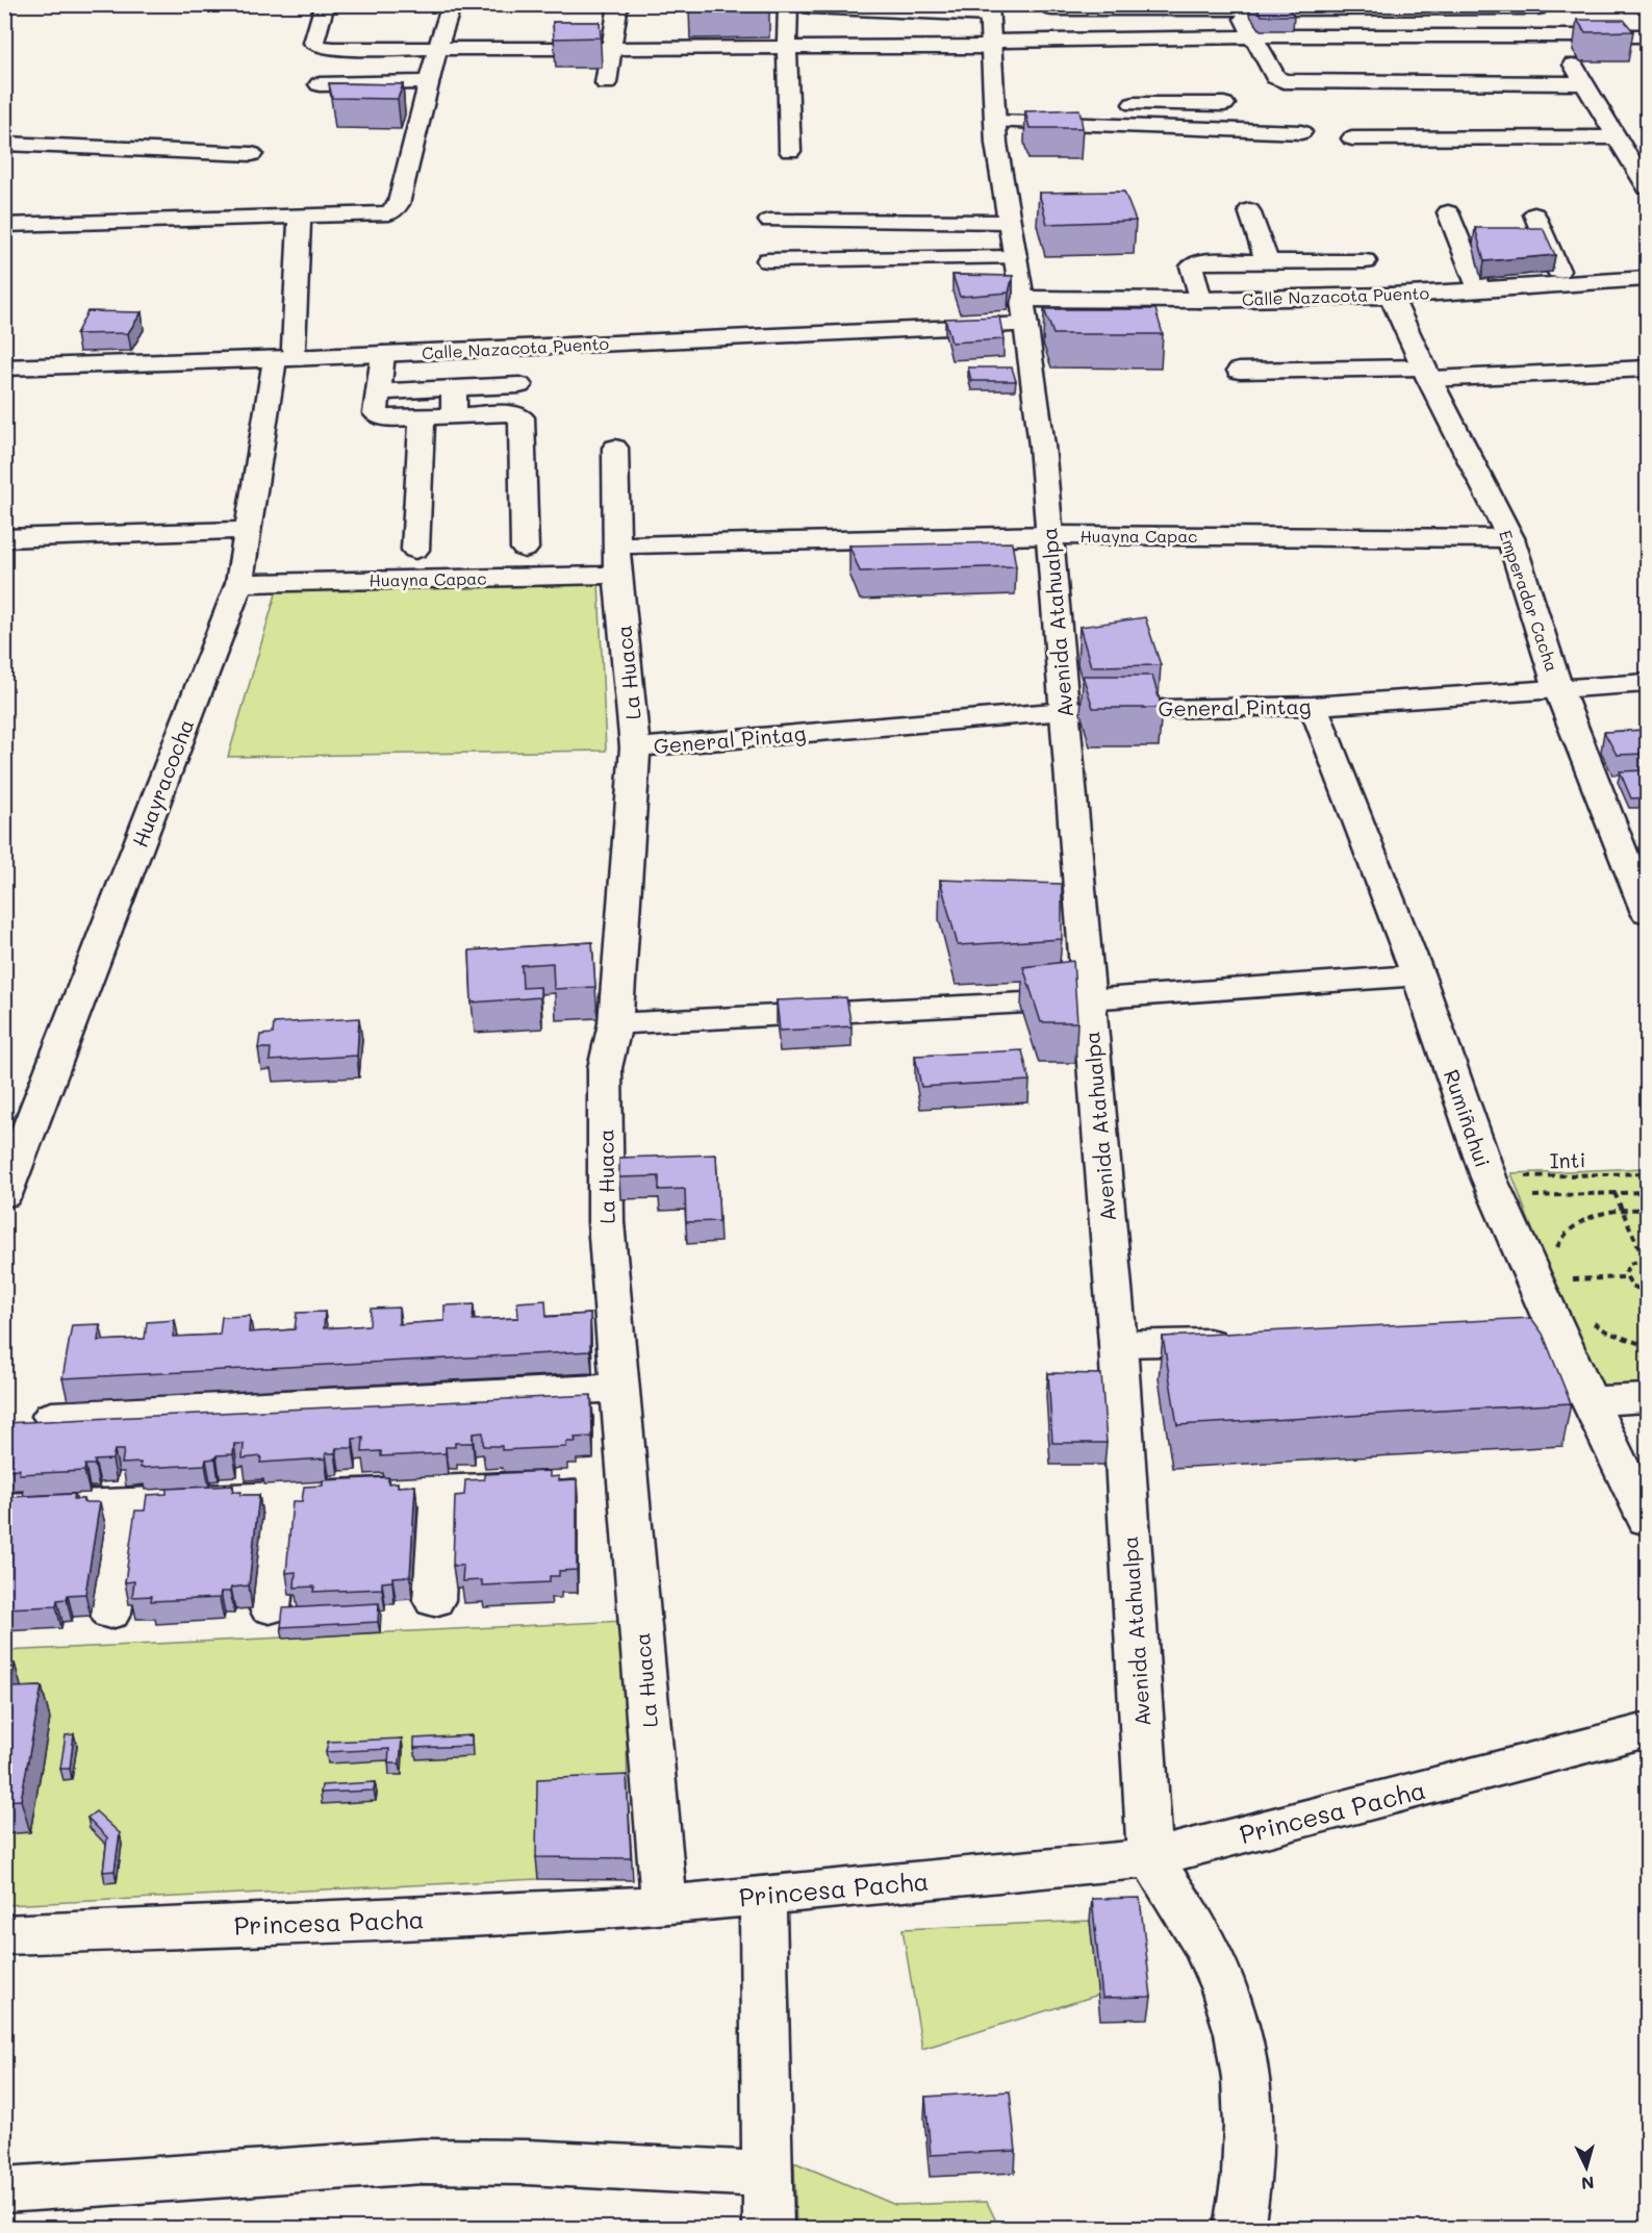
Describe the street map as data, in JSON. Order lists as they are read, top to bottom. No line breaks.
{"streets":{"street":["Calle Nazacota Puento","Huayna Capac","Emperador Cacha","Avenida Atahualpa","La Huaca","General Pintag","Huayracocha","Rumiñahui","Princesa Pacha"],"path":["Inti"]},"crossings":[["Calle Nazacota Puento","Emperador Cacha"],["Calle Nazacota Puento","Avenida Atahualpa"],["Calle Nazacota Puento","Huayracocha"],["Huayna Capac","Emperador Cacha"],["Huayna Capac","Avenida Atahualpa"],["Huayna Capac","La Huaca"],["Huayna Capac","Huayracocha"],["Emperador Cacha","General Pintag"],["Avenida Atahualpa","General Pintag"],["Avenida Atahualpa","Princesa Pacha"],["La Huaca","General Pintag"],["La Huaca","Princesa Pacha"],["General Pintag","Rumiñahui"],["Rumiñahui","Inti"]],"north":"bottom"}
